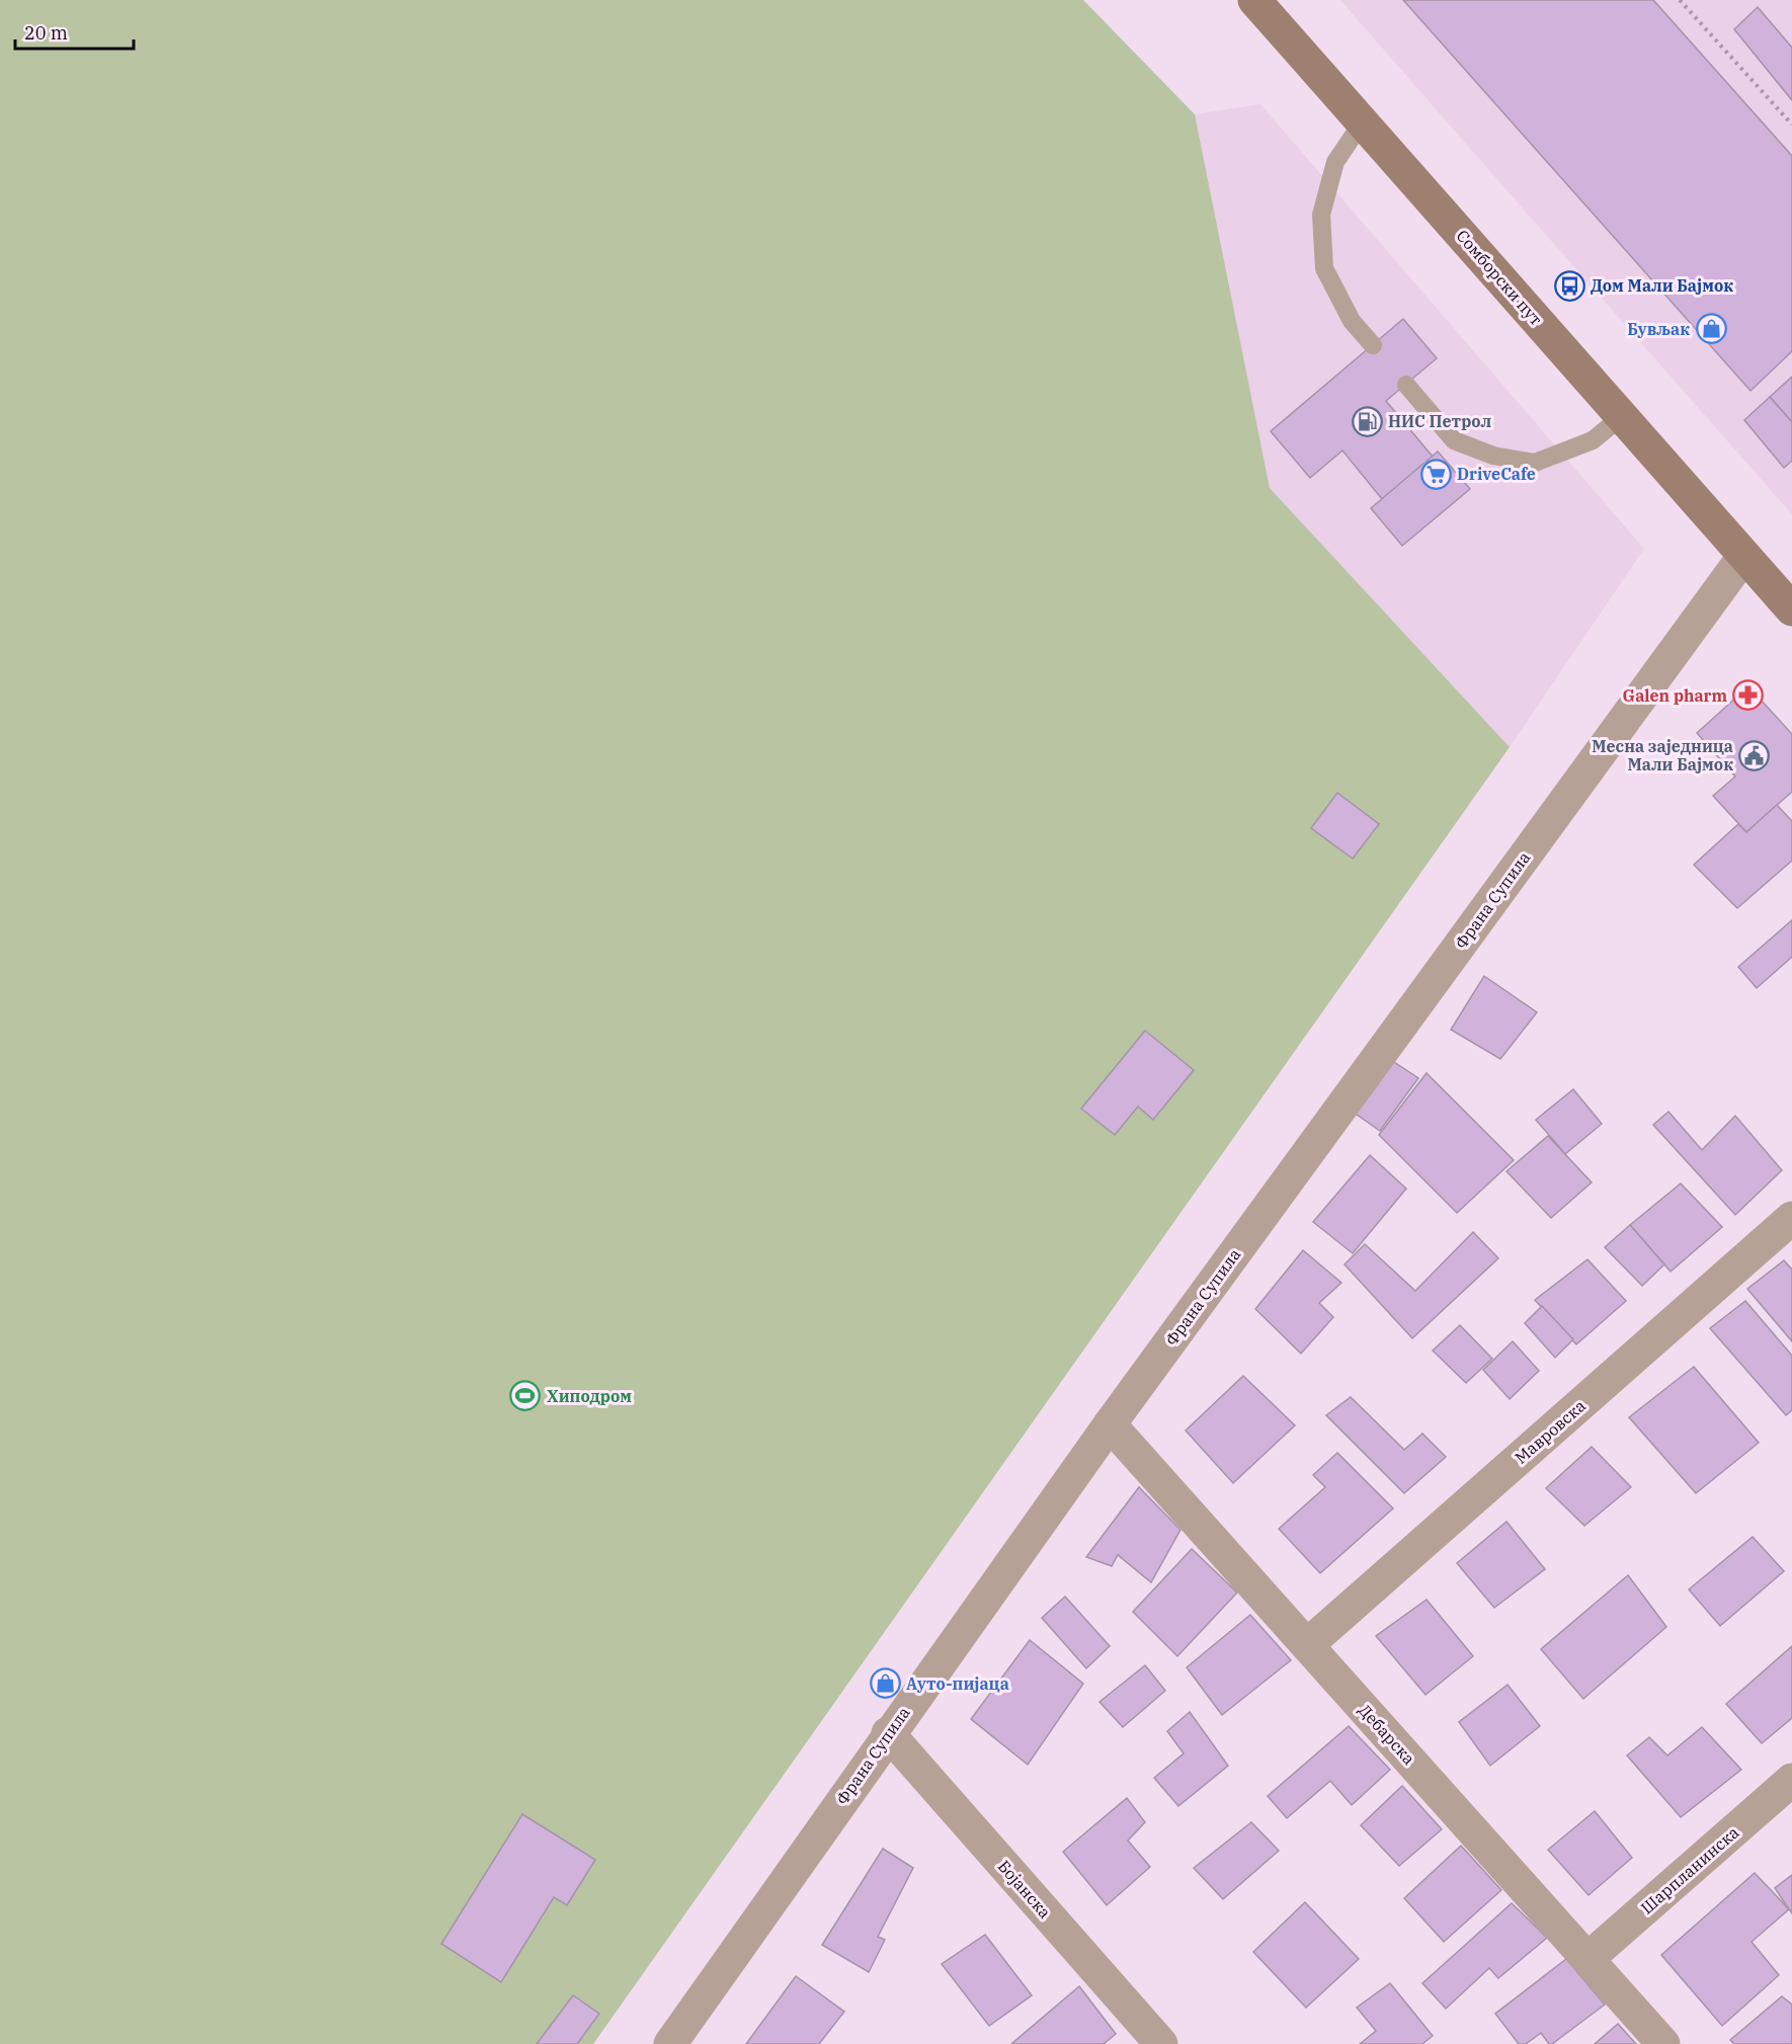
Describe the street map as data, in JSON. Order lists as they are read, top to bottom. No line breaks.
{"streets":{"main road":["Сомборски пут"],"street":["Франа Супила","Мавровска","Дебарска","Шарпланинска","Бојанска"]},"crossings":[["Сомборски пут","Франа Супила"],["Франа Супила","Дебарска"],["Франа Супила","Бојанска"],["Мавровска","Дебарска"],["Дебарска","Шарпланинска"]],"places":{"bus stop":["Дом Мали Бајмок"],"shop":["Бувљак","Ауто-пијаца"],"fuel station":["НИС Петрол"],"supermarket":["DriveCafe"],"pharmacy":["Galen pharm"],"public building":["Месна заједница Мали Бајмок"],"sports":["Хиподром"]},"scale_bar":"20 m"}
